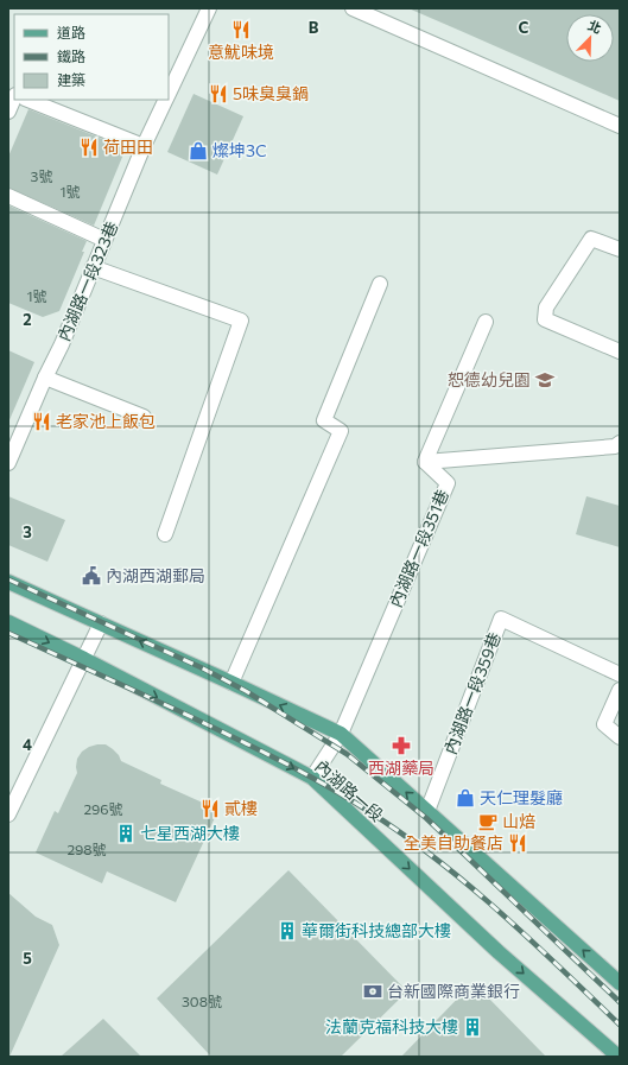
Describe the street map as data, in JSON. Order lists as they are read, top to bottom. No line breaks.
{"streets":{"main road":["內湖路一段"],"street":["內湖路一段323巷","內湖路一段351巷","內湖路一段359巷"]},"crossings":[["內湖路一段351巷","內湖路一段"]],"places":{"restaurant":["意魷味境","5味臭臭鍋","荷田田","老家池上飯包","貳樓","全美自助餐店"],"shop":["燦坤3C","天仁理髮廳"],"school or university":["恕德幼兒園"],"public building":["內湖西湖郵局"],"pharmacy":["西湖藥局"],"cafe":["山焙"],"building":["七星西湖大樓","華爾街科技總部大樓","法蘭克福科技大樓"],"bank":["台新國際商業銀行"]},"house_numbers":["3號","1號","1號","296號","298號","308號"],"legend":["道路","鐵路","建築"],"north":"top right","grid":{"columns":["B","C"],"rows":["2","3","4","5"]}}
